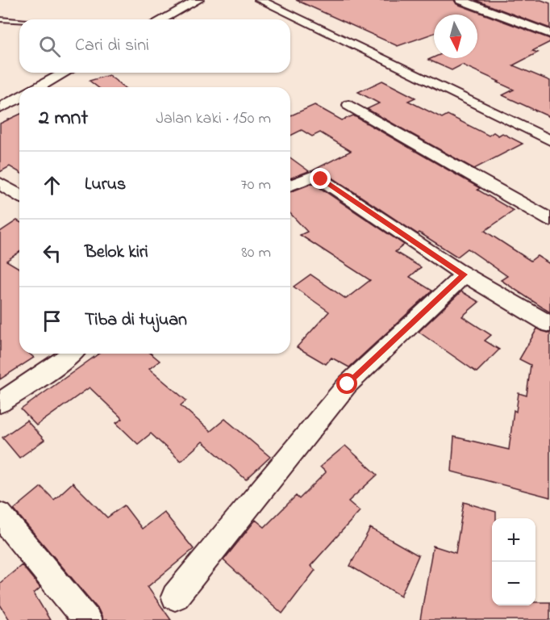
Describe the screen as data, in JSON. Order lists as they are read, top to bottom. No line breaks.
{"north":"bottom","page":{"search":"Cari di sini","heading":["2 mnt","Jalan kaki · 150 m"],"list":[["Lurus","70 m"],["Belok kiri","80 m"],"Tiba di tujuan"],"map_buttons":["+","−"]}}
